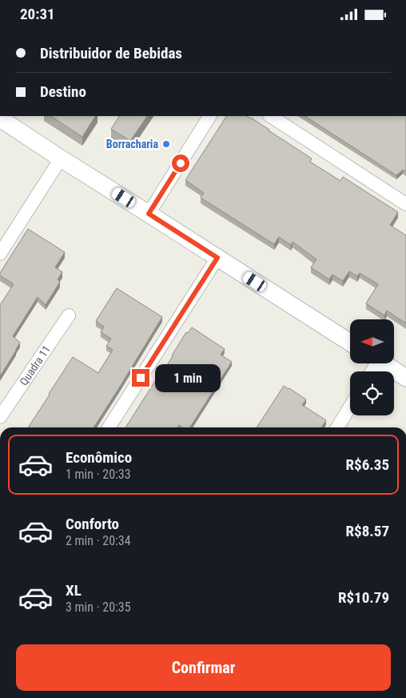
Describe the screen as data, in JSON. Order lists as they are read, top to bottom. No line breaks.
{"streets":{"street":["Quadra 11"]},"places":["Borracharia"],"north":"left","page":{"status":"20:31","banner":["Distribuidor de Bebidas","Destino"],"bubble":"1 min","list":[{"name":"Econômico","note":"1 min · 20:33","value":"R$6.35"},{"name":"Conforto","note":"2 min · 20:34","value":"R$8.57"},{"name":"XL","note":"3 min · 20:35","value":"R$10.79"}],"buttons":"Confirmar"}}
